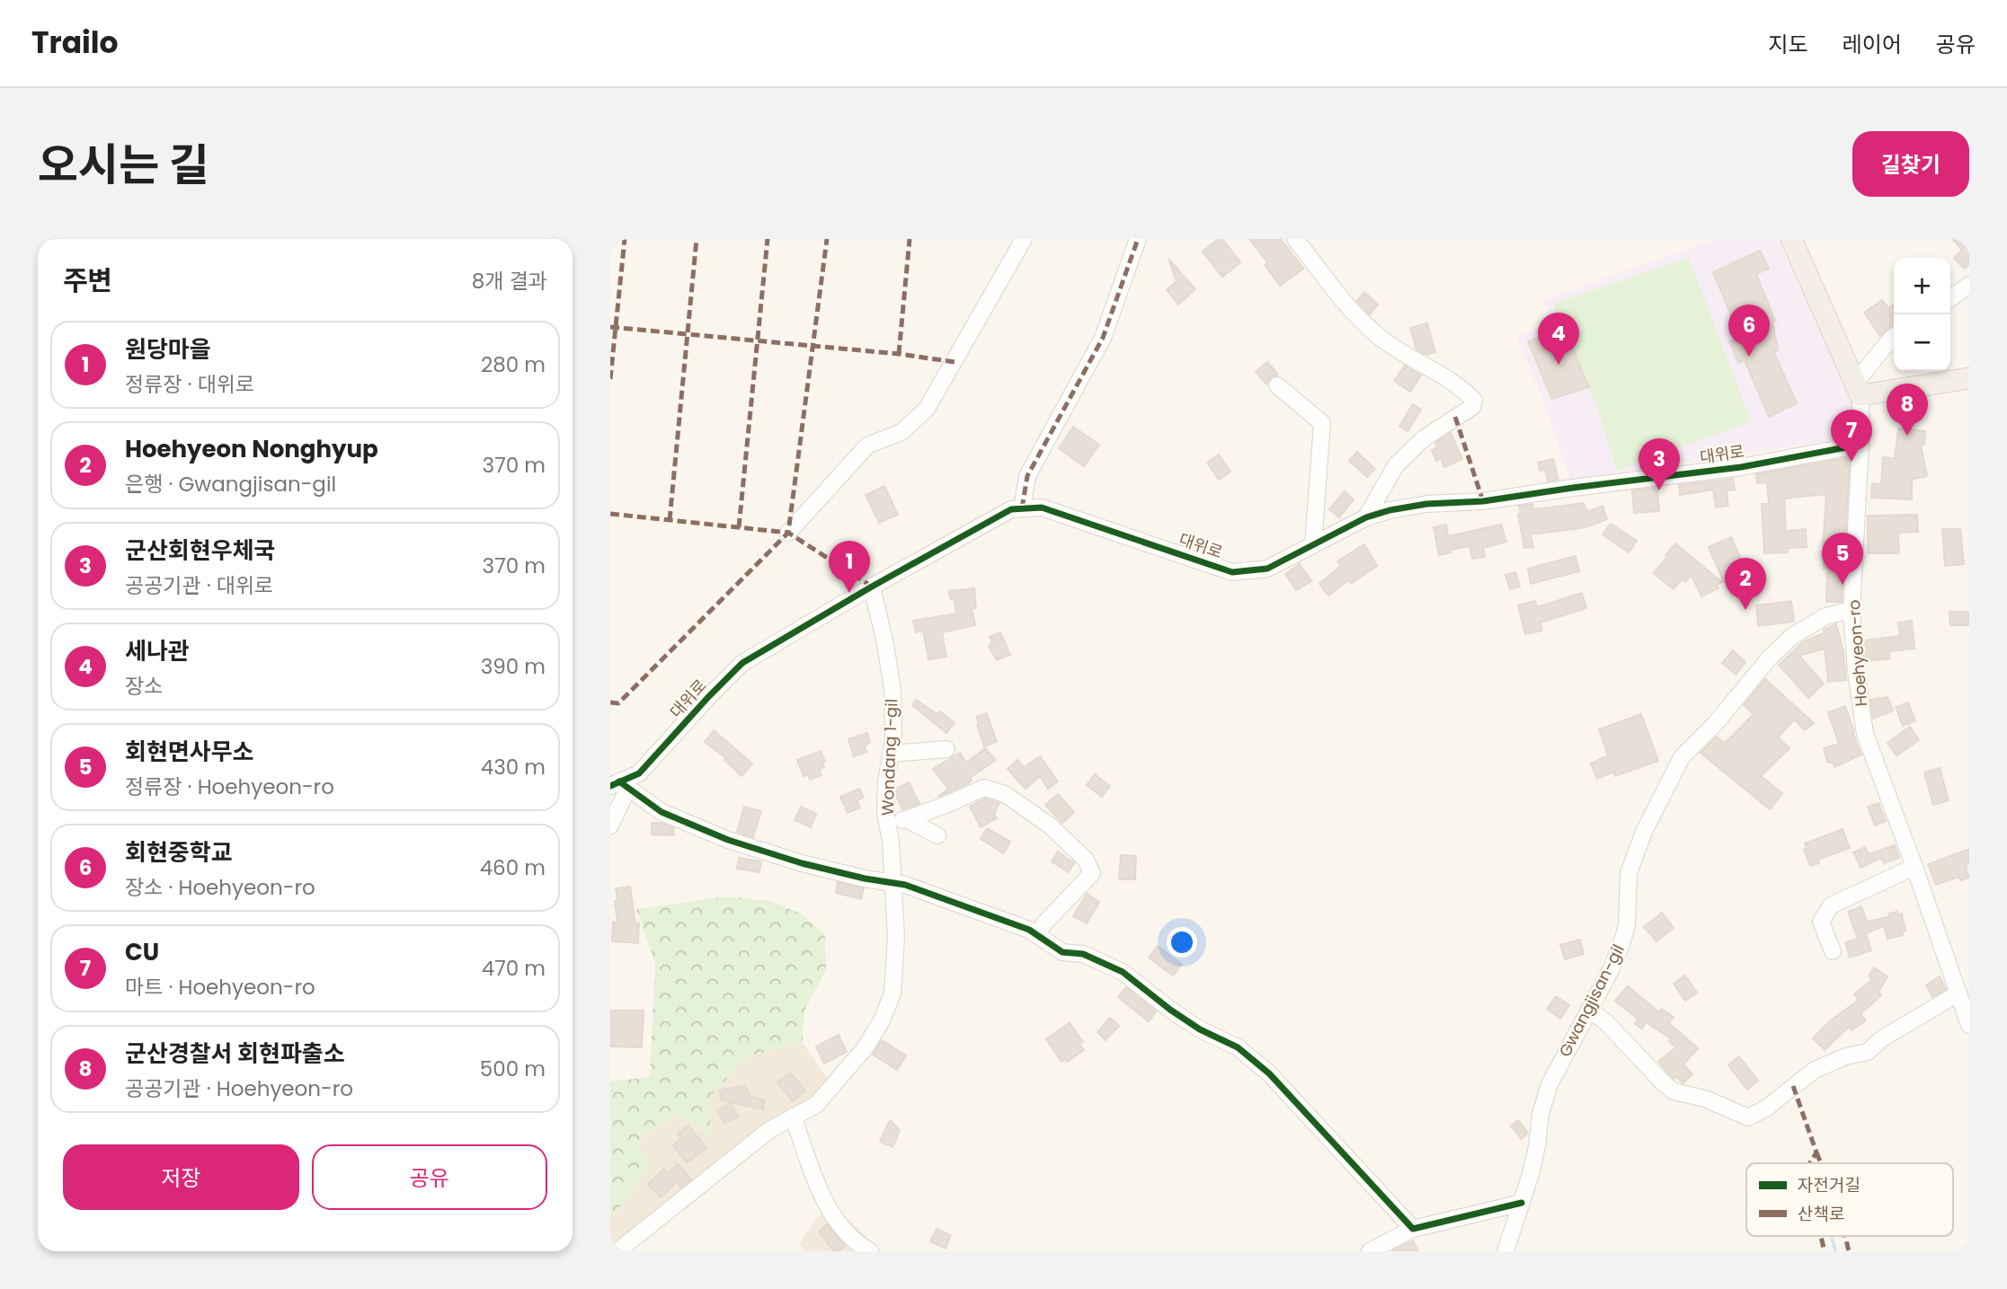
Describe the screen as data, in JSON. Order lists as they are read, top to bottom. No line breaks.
{"streets":{"main road":["Hoehyeon-ro"],"street":["대위로","Wondang 1-gil","Gwangjisan-gil"]},"crossings":[["대위로","Hoehyeon-ro"],["대위로","Wondang 1-gil"],["Hoehyeon-ro","Gwangjisan-gil"]],"legend":["자전거길","산책로"],"page":{"header":"Trailo","nav":["지도","레이어","공유"],"title":"오시는 길","buttons":["길찾기",["저장","공유"]],"heading":["주변","8개 결과"],"map_buttons":["+","−"],"pins":["6","4","8","7","3","5","1","2"],"list":[{"mark":"1","name":"원당마을","note":"정류장 · 대위로","value":"280 m"},{"mark":"2","name":"Hoehyeon Nonghyup","note":"은행 · Gwangjisan-gil","value":"370 m"},{"mark":"3","name":"군산회현우체국","note":"공공기관 · 대위로","value":"370 m"},{"mark":"4","name":"세나관","note":"장소","value":"390 m"},{"mark":"5","name":"회현면사무소","note":"정류장 · Hoehyeon-ro","value":"430 m"},{"mark":"6","name":"회현중학교","note":"장소 · Hoehyeon-ro","value":"460 m"},{"mark":"7","name":"CU","note":"마트 · Hoehyeon-ro","value":"470 m"},{"mark":"8","name":"군산경찰서 회현파출소","note":"공공기관 · Hoehyeon-ro","value":"500 m"}]}}
